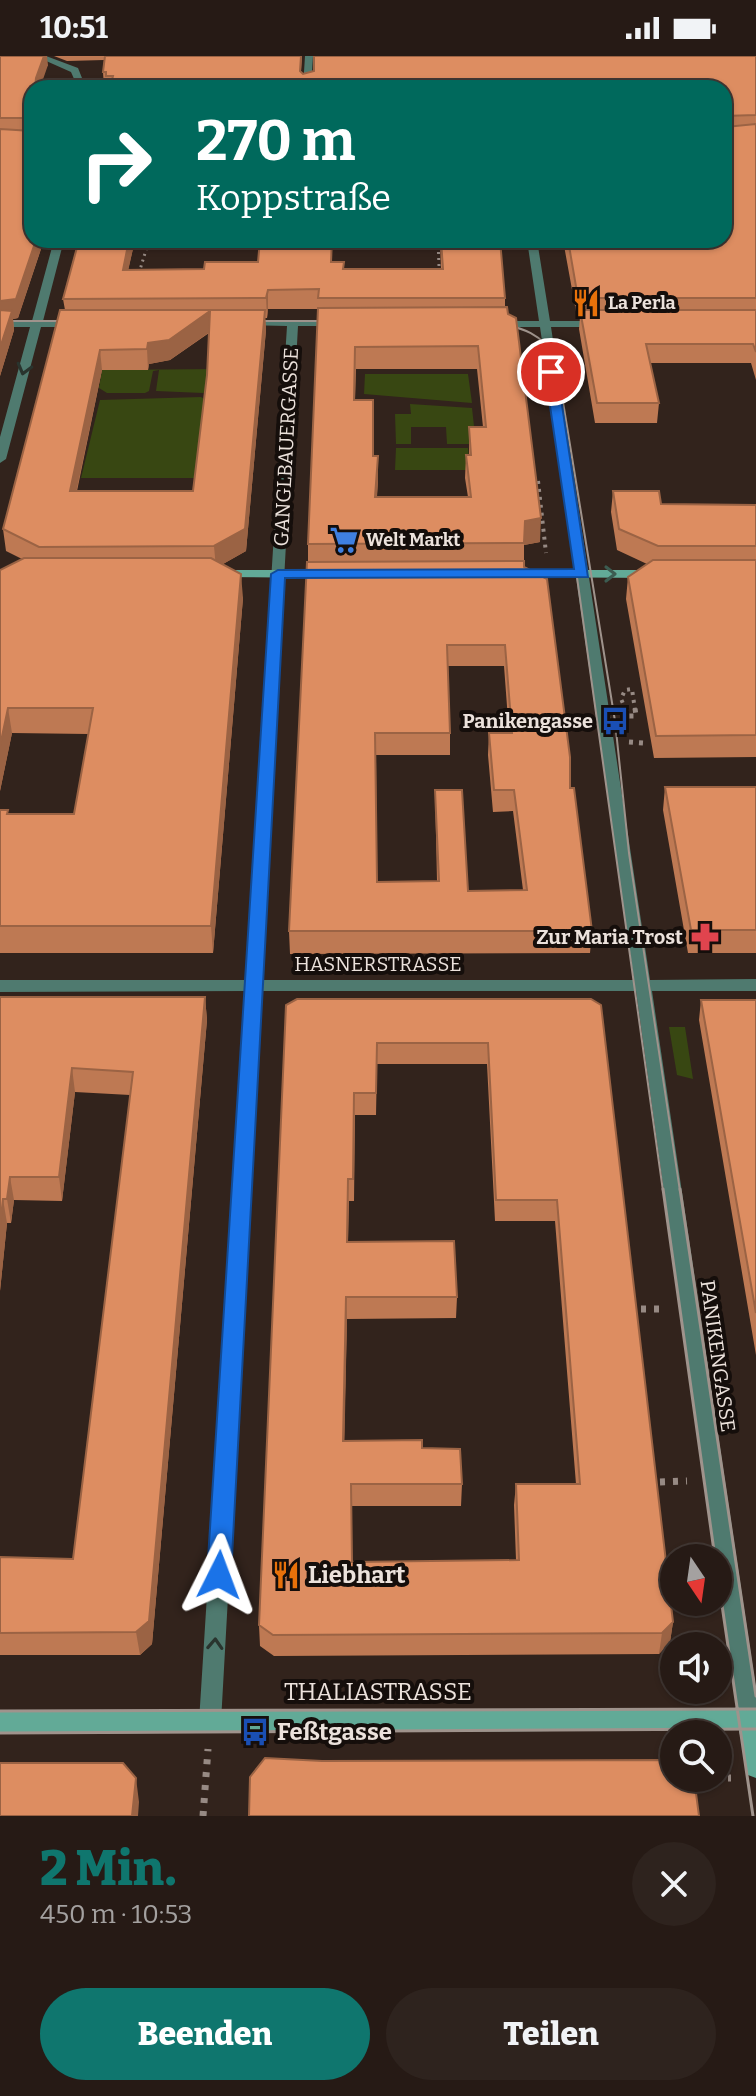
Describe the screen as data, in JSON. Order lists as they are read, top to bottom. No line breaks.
{"streets":{"main road":["THALIASTRASSE"],"street":["GANGLBAUERGASSE","HASNERSTRASSE","PANIKENGASSE"]},"crossings":[["GANGLBAUERGASSE","HASNERSTRASSE"],["GANGLBAUERGASSE","THALIASTRASSE"],["HASNERSTRASSE","PANIKENGASSE"],["PANIKENGASSE","THALIASTRASSE"]],"one_way":["GANGLBAUERGASSE"],"places":{"restaurant":["La Perla","Liebhart"],"supermarket":["Welt Markt"],"bus stop":["Panikengasse","Feßtgasse"],"pharmacy":["Zur Maria Trost"]},"north":"bottom","page":{"status":"10:51","turn":["270 m","Koppstraße"],"heading":["2 Min.","450 m · 10:53"],"buttons":["Beenden","Teilen"]}}
